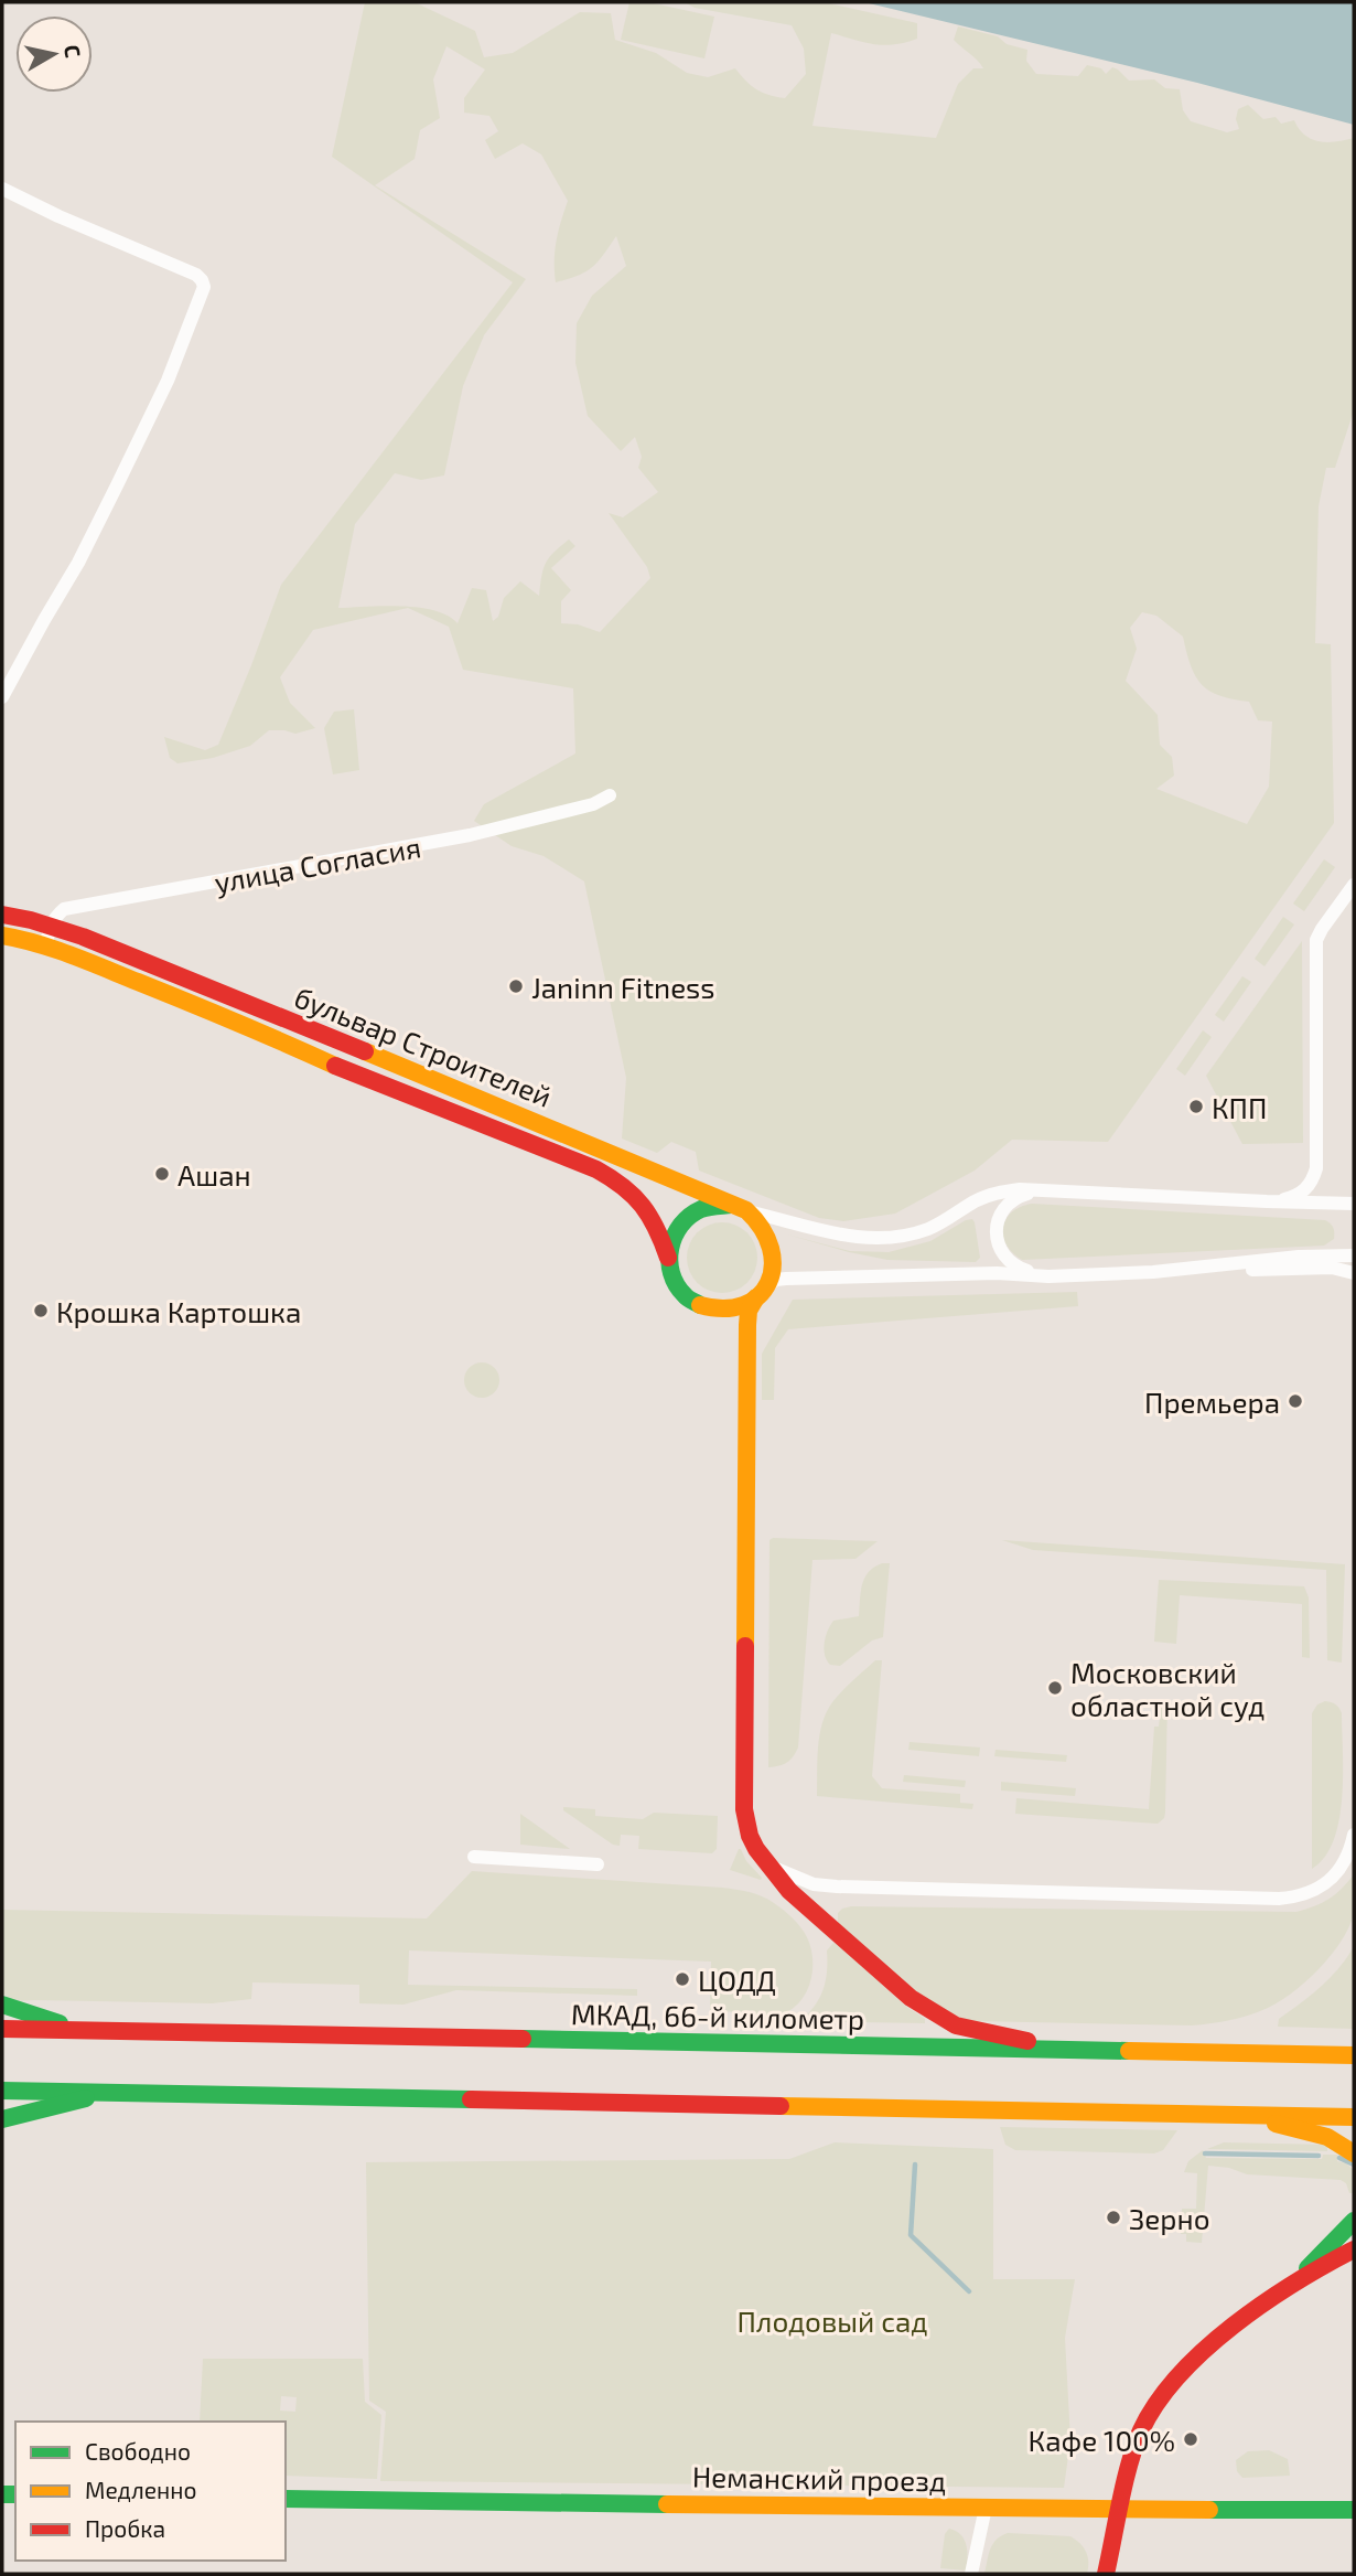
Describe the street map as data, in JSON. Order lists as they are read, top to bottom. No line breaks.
{"streets":{"main road":["бульвар Строителей","МКАД, 66-й километр","Неманский проезд"],"street":["улица Согласия"]},"crossings":[["улица Согласия","бульвар Строителей"]],"parks":["Плодовый сад"],"places":["Janinn Fitness","КПП","Ашан","Крошка Картошка","Премьера","Московский областной суд","ЦОДД","Зерно","Кафе 100%"],"legend":["Свободно","Медленно","Пробка"],"north":"right"}
